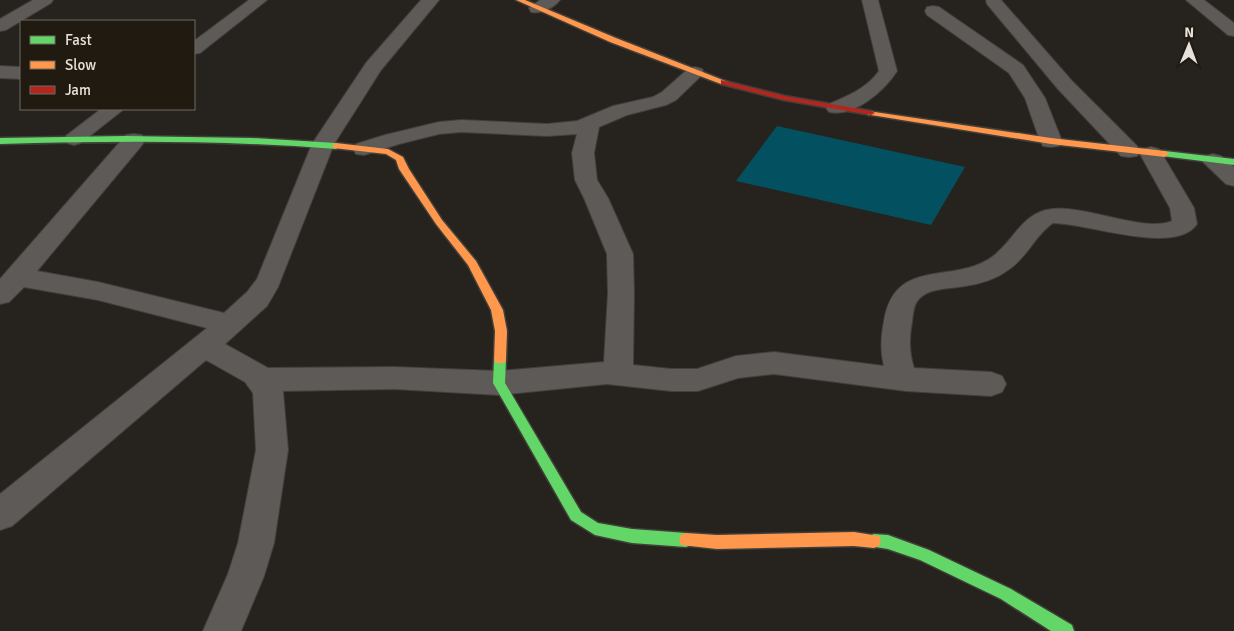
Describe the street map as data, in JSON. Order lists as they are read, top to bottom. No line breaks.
{"legend":["Fast","Slow","Jam"],"north":"top"}
